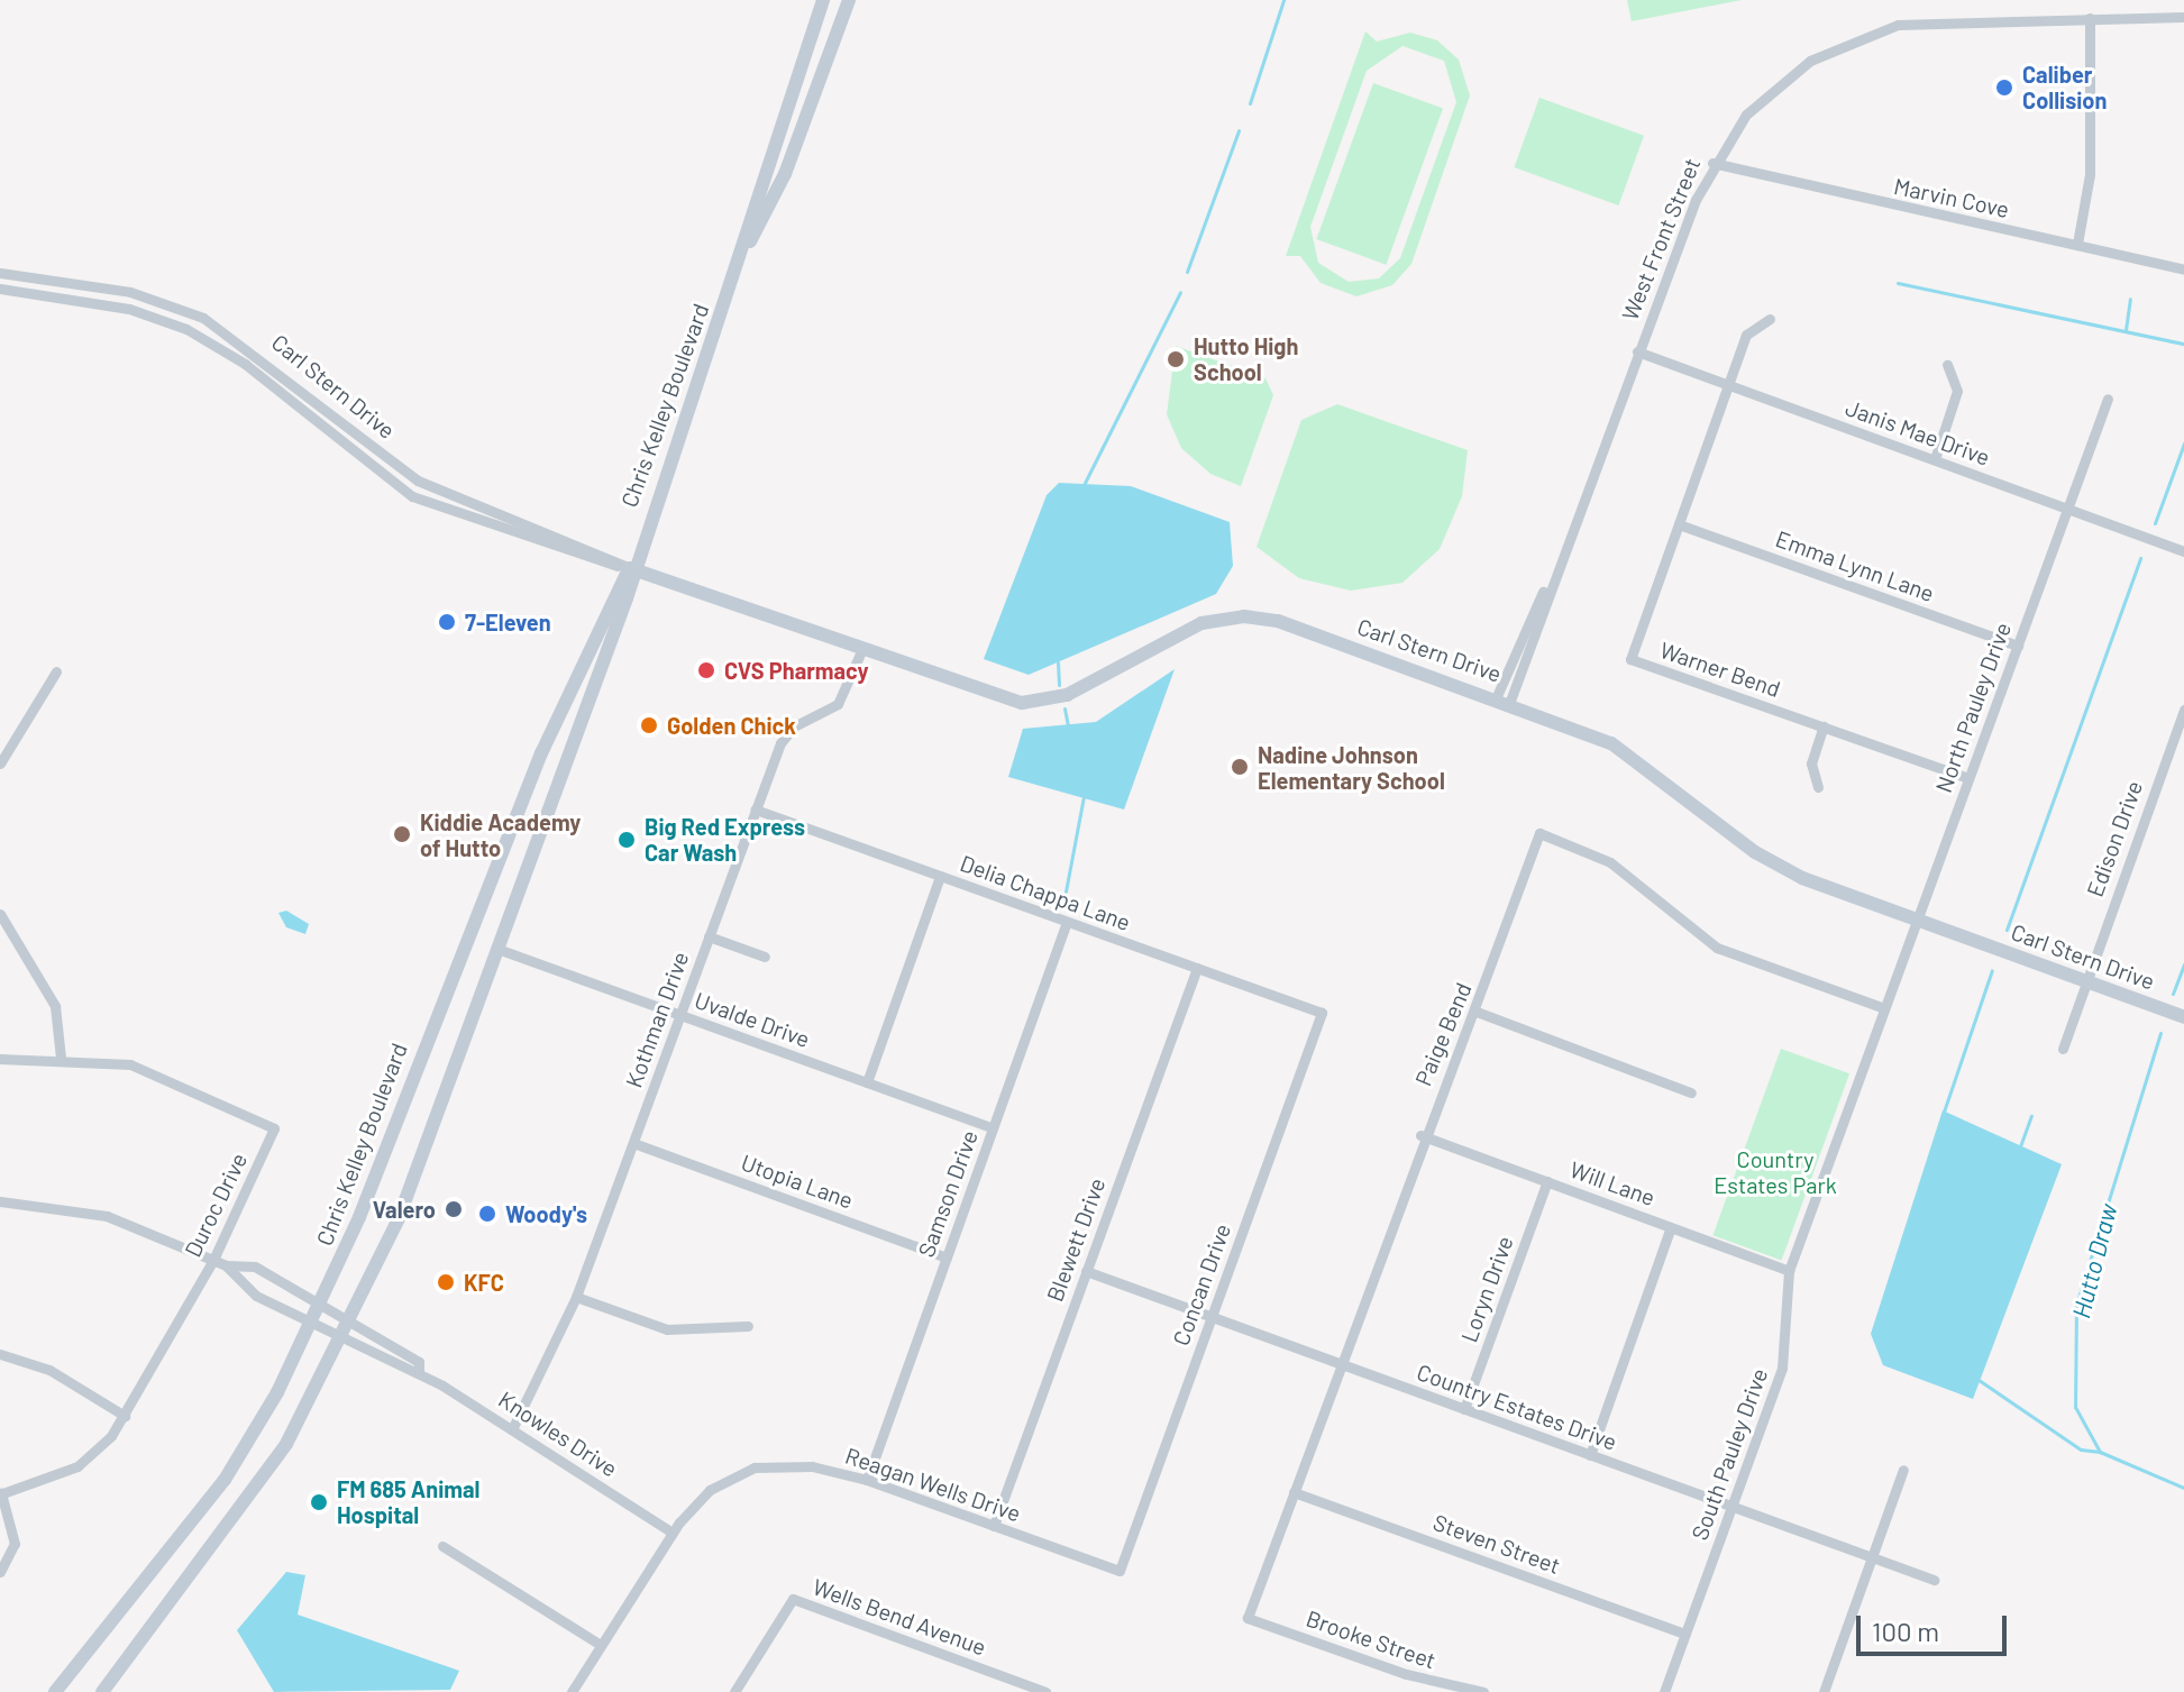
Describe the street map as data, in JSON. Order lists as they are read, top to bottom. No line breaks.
{"streets":{"main road":["Carl Stern Drive","Chris Kelley Boulevard"],"street":["Marvin Cove","West Front Street","Janis Mae Drive","Emma Lynn Lane","Warner Bend","North Pauley Drive","Edison Drive","Delia Chappa Lane","Kothman Drive","Uvalde Drive","Paige Bend","Utopia Lane","Will Lane","Samson Drive","Duroc Drive","Blewett Drive","Concan Drive","Loryn Drive","Country Estates Drive","Knowles Drive","South Pauley Drive","Reagan Wells Drive","Steven Street","Wells Bend Avenue","Brooke Street"]},"crossings":[["Marvin Cove","West Front Street"],["West Front Street","Carl Stern Drive"],["West Front Street","Janis Mae Drive"],["Carl Stern Drive","Chris Kelley Boulevard"],["Carl Stern Drive","North Pauley Drive"],["Carl Stern Drive","Edison Drive"],["Carl Stern Drive","Kothman Drive"],["Carl Stern Drive","South Pauley Drive"],["Chris Kelley Boulevard","Uvalde Drive"],["Chris Kelley Boulevard","Knowles Drive"],["Janis Mae Drive","Warner Bend"],["Janis Mae Drive","North Pauley Drive"],["Emma Lynn Lane","Warner Bend"],["Emma Lynn Lane","North Pauley Drive"],["Warner Bend","North Pauley Drive"],["North Pauley Drive","South Pauley Drive"],["Delia Chappa Lane","Kothman Drive"],["Delia Chappa Lane","Samson Drive"],["Delia Chappa Lane","Blewett Drive"],["Delia Chappa Lane","Concan Drive"],["Kothman Drive","Uvalde Drive"],["Kothman Drive","Utopia Lane"],["Kothman Drive","Knowles Drive"],["Uvalde Drive","Samson Drive"],["Paige Bend","Will Lane"],["Paige Bend","Country Estates Drive"],["Paige Bend","South Pauley Drive"],["Paige Bend","Steven Street"],["Paige Bend","Brooke Street"],["Utopia Lane","Samson Drive"],["Will Lane","Loryn Drive"],["Will Lane","South Pauley Drive"],["Samson Drive","Reagan Wells Drive"],["Duroc Drive","Knowles Drive"],["Blewett Drive","Country Estates Drive"],["Blewett Drive","Reagan Wells Drive"],["Concan Drive","Country Estates Drive"],["Concan Drive","Reagan Wells Drive"],["Loryn Drive","Country Estates Drive"],["Country Estates Drive","South Pauley Drive"],["Knowles Drive","Reagan Wells Drive"],["South Pauley Drive","Steven Street"]],"water":["Hutto Draw"],"parks":["Country Estates Park"],"places":["Caliber Collision","Hutto High School","7-Eleven","CVS Pharmacy","Golden Chick","Nadine Johnson Elementary School","Kiddie Academy of Hutto","Big Red Express Car Wash","Valero","Woody's","KFC","FM 685 Animal Hospital"],"scale_bar":"100 m"}
